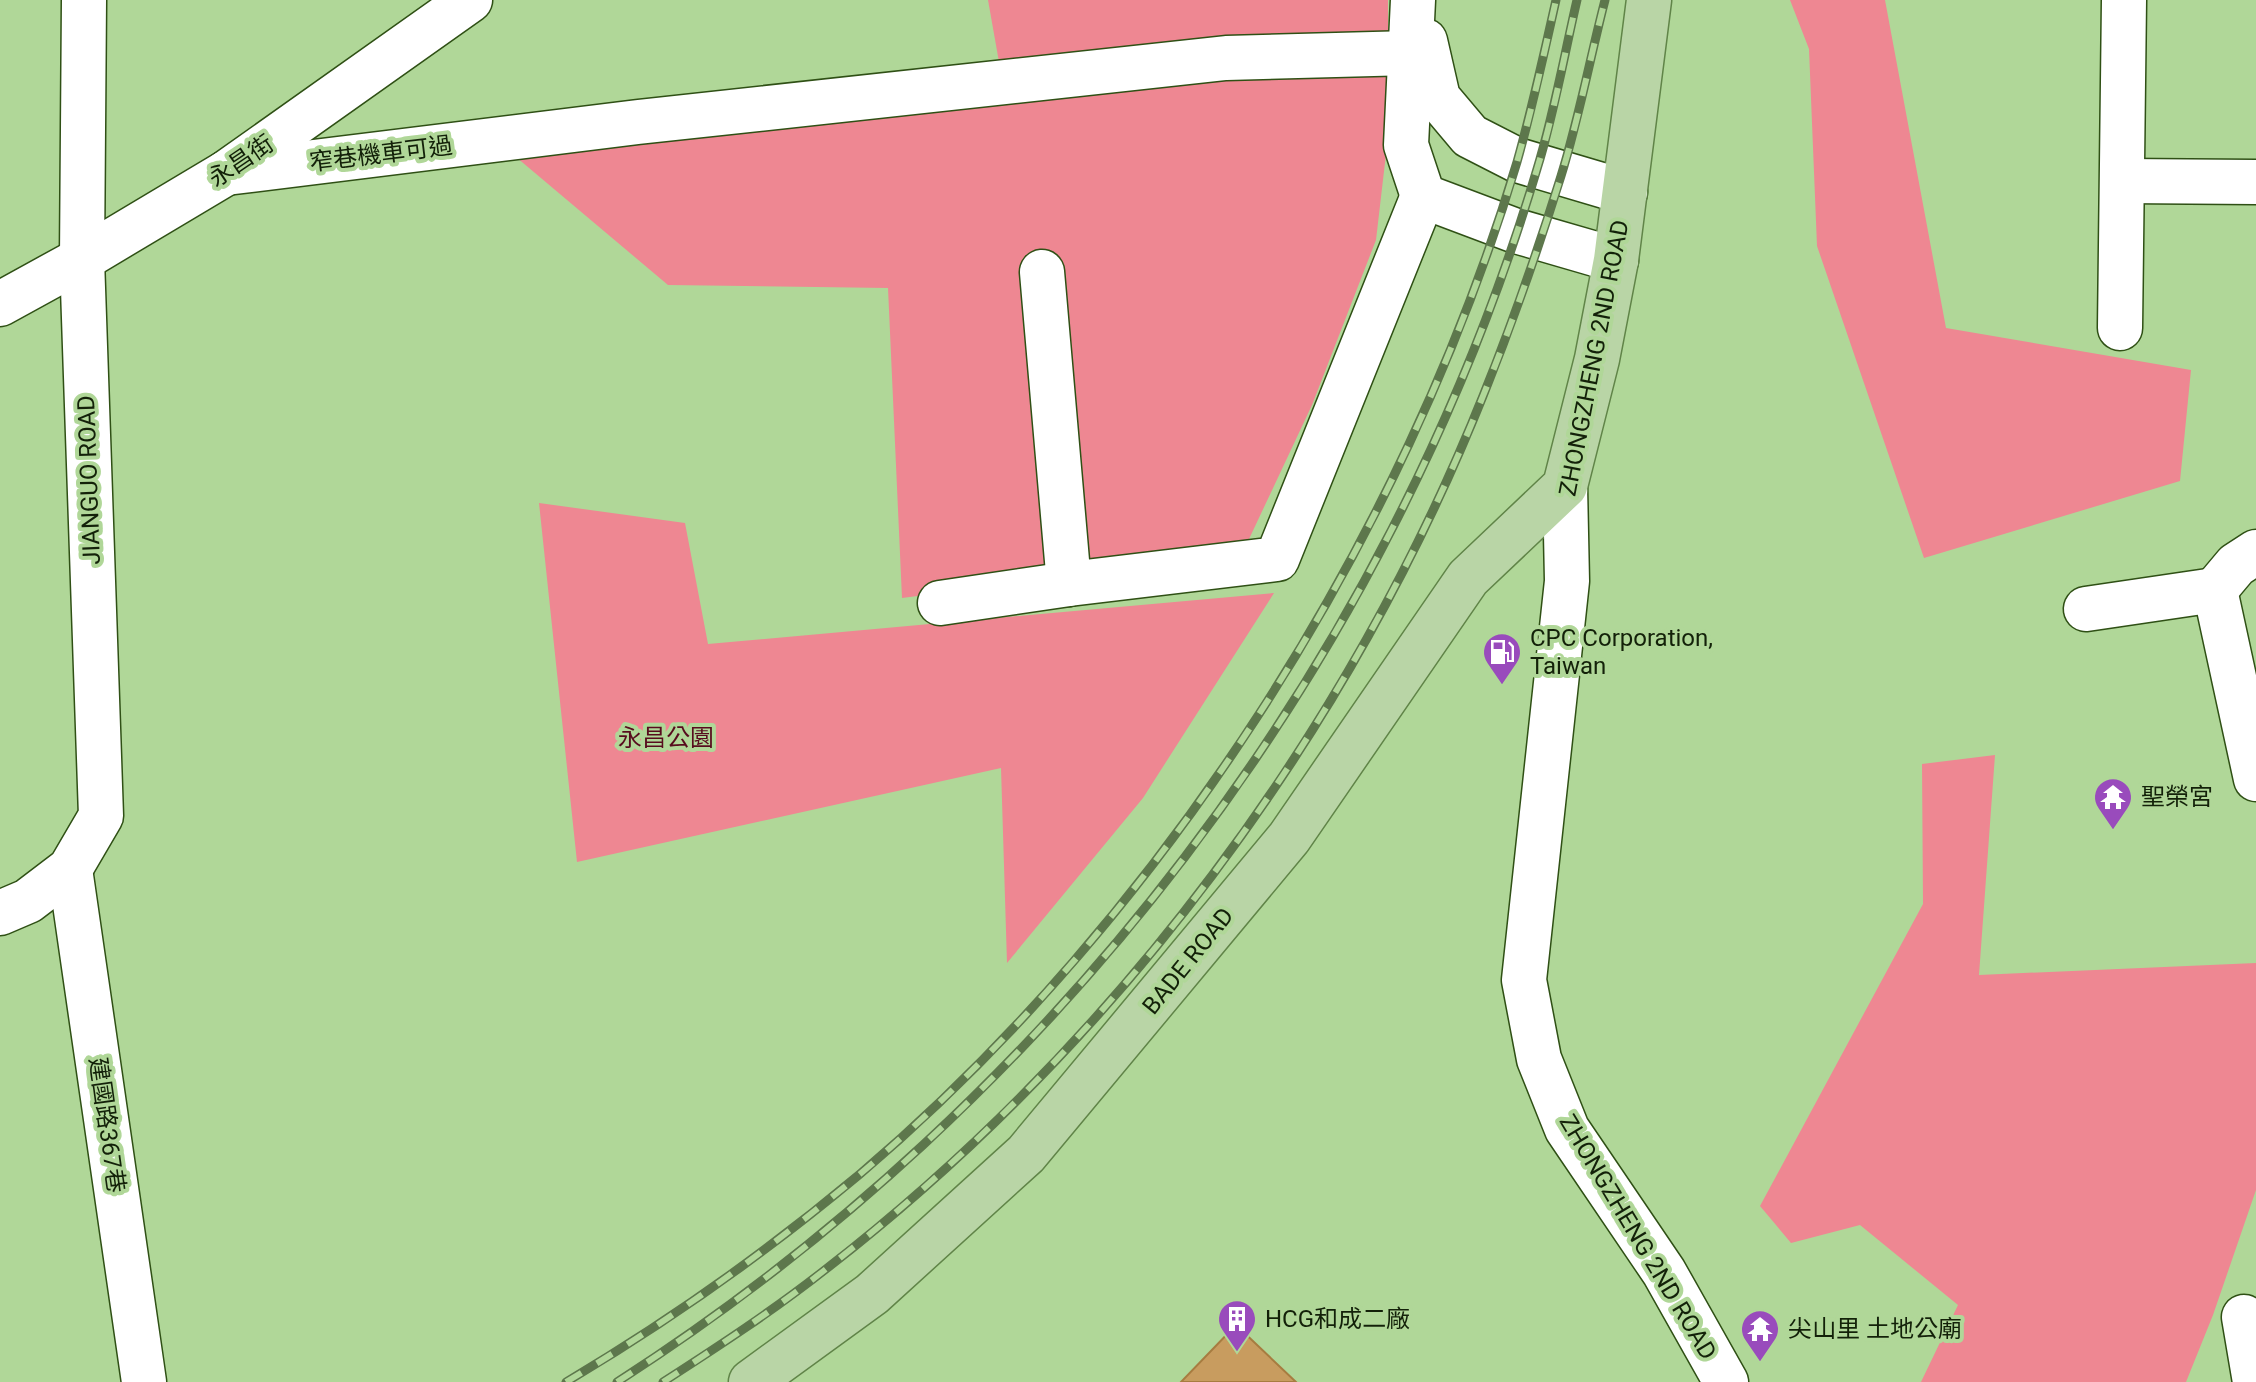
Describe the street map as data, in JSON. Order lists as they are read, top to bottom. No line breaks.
{"streets":{"main road":["ZHONGZHENG 2ND ROAD","BADE ROAD"],"street":["窄巷機車可過","永昌街","JIANGUO ROAD","建國路367巷"]},"crossings":[["窄巷機車可過","永昌街"],["永昌街","JIANGUO ROAD"],["ZHONGZHENG 2ND ROAD","BADE ROAD"],["JIANGUO ROAD","建國路367巷"]],"parks":["永昌公園"],"places":{"fuel station":["CPC Corporation, Taiwan"],"temple":["聖榮宮","尖山里 土地公廟"],"building":["HCG和成二廠"]}}
